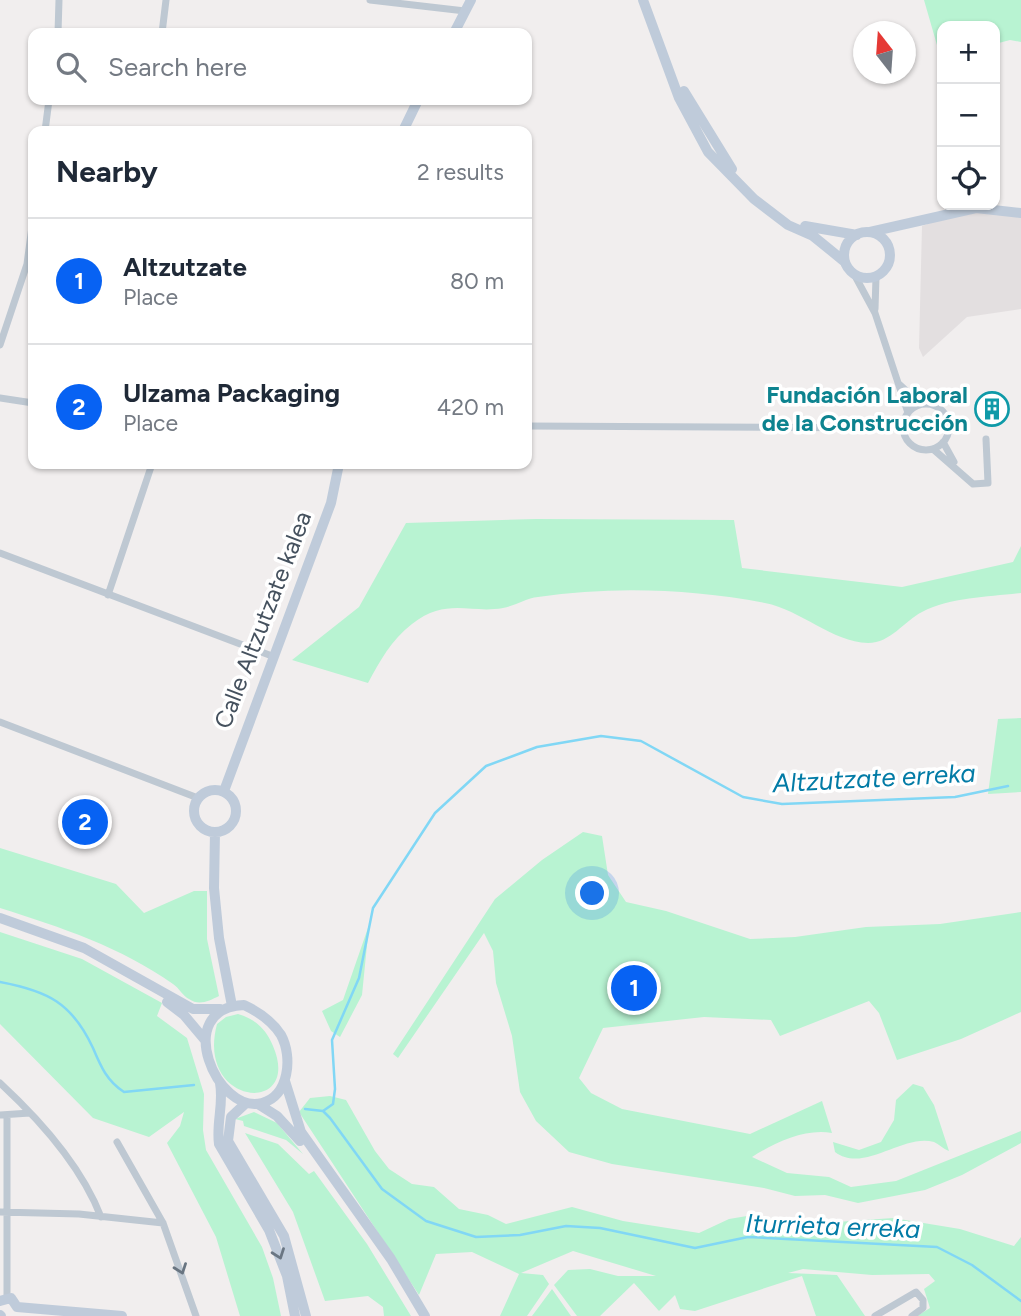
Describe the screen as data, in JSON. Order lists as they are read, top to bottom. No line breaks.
{"streets":{"main road":["Calle Altzutzate kalea"]},"water":["Altzutzate erreka","Iturrieta erreka"],"places":{"building":["Fundación Laboral de la Construcción"]},"north":"top","page":{"map_buttons":["+","−"],"search":"Search here","heading":["Nearby","2 results"],"list":[{"mark":"1","name":"Altzutzate","note":"Place","value":"80 m"},{"mark":"2","name":"Ulzama Packaging","note":"Place","value":"420 m"}],"pins":["2","1"]}}
